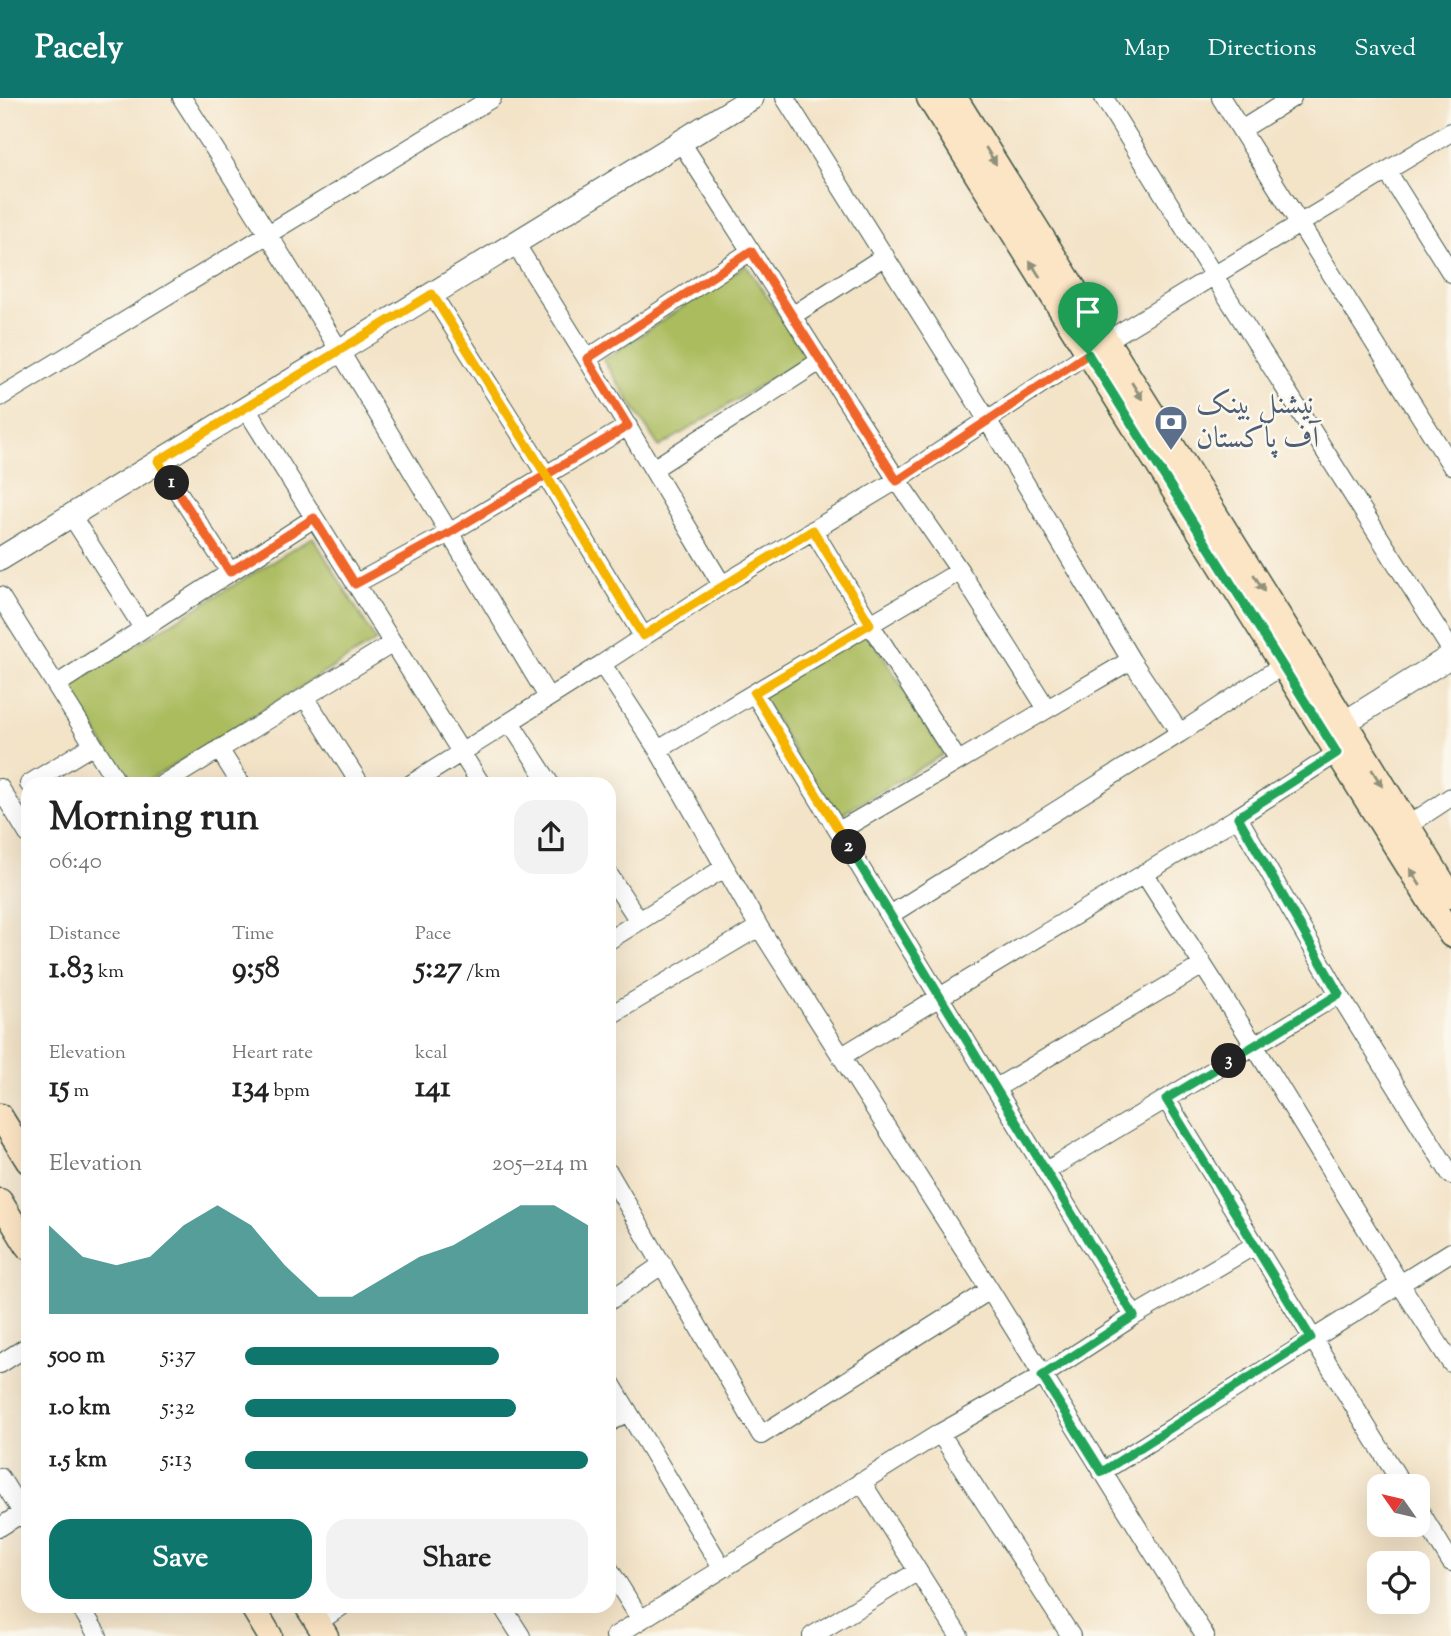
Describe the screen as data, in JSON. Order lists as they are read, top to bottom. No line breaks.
{"places":{"bank":["نیشنل بینک آف پاکستان"]},"north":"top left","page":{"header":"Pacely","nav":["Map","Directions","Saved"],"pins":["1","2","3"],"heading":["Morning run","06:40"],"stats":[["Distance","1.83 km"],["Time","9:58"],["Pace","5:27 /km"],["Elevation","15 m"],["Heart rate","134 bpm"],["kcal","141"]],"chart":["Elevation","205–214 m"],"list":[{"name":"500 m","note":"5:37"},{"name":"1.0 km","note":"5:32"},{"name":"1.5 km","note":"5:13"}],"buttons":["Save","Share"]}}
